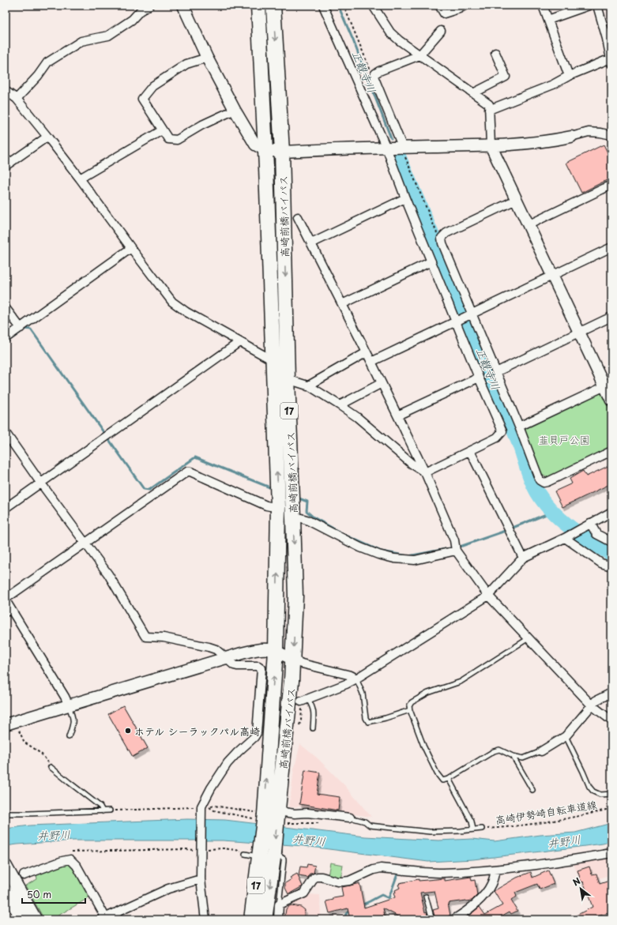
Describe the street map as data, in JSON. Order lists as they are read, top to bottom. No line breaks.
{"streets":{"highway":["高崎前橋バイパス","17"],"path":["高崎伊勢崎自転車道線"]},"water":["正観寺川","井野川"],"parks":["韮貝戸公園"],"places":["ホテル シーラックパル高崎"],"scale_bar":"50 m","north":"top left"}
